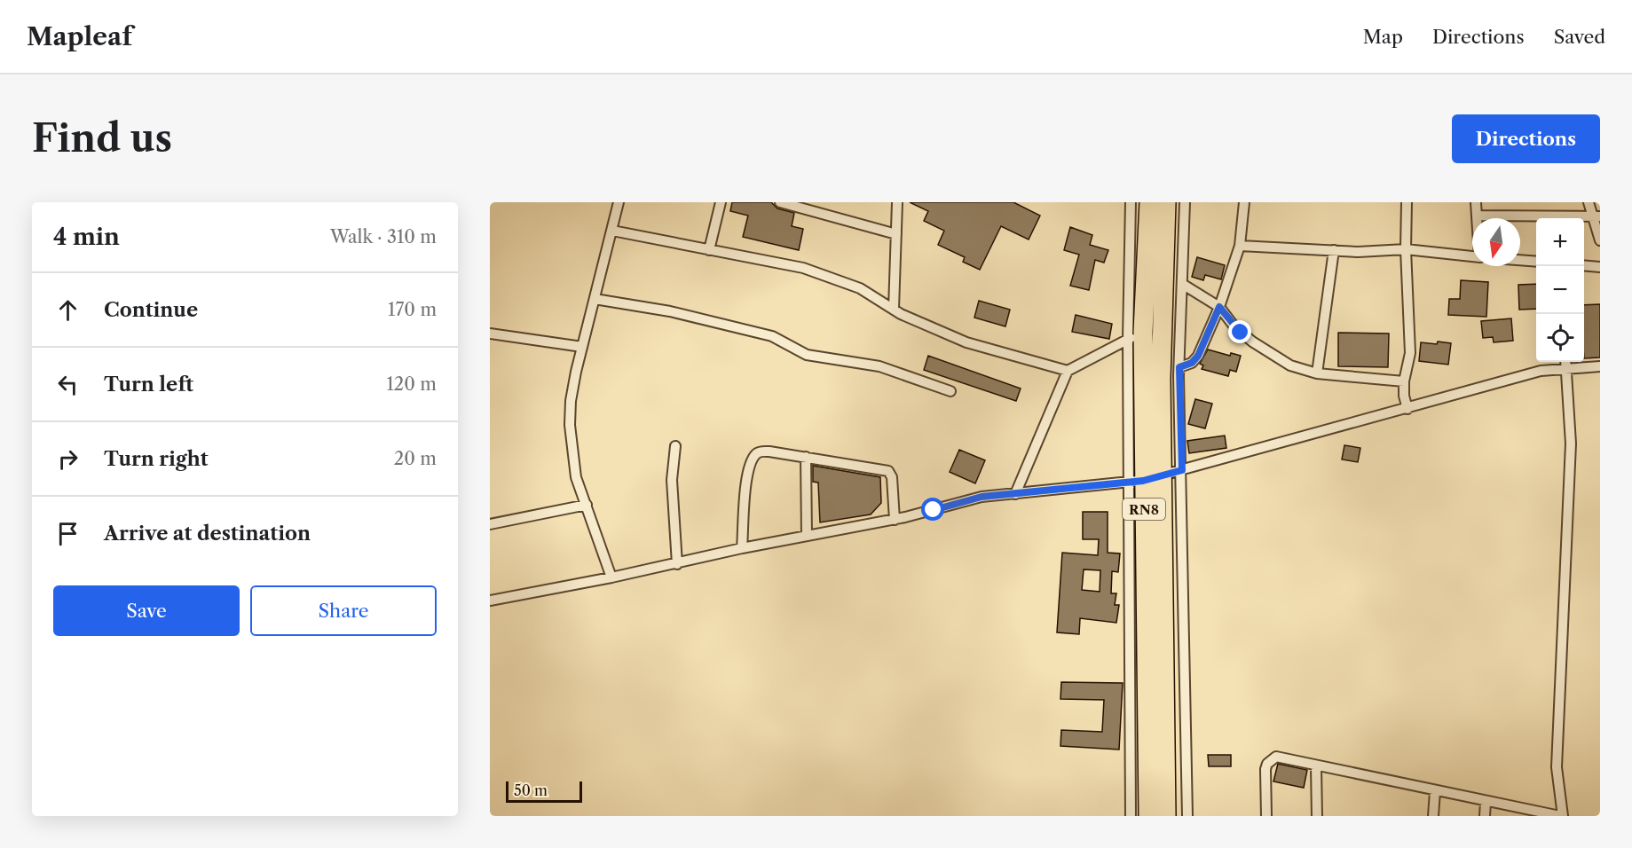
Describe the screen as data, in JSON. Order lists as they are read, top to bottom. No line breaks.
{"streets":{"highway":["RN8"]},"scale_bar":"50 m","north":"bottom","page":{"header":"Mapleaf","nav":["Map","Directions","Saved"],"buttons":["Directions",["Save","Share"]],"title":"Find us","heading":["4 min","Walk · 310 m"],"map_buttons":["+","−"],"list":[["Continue","170 m"],["Turn left","120 m"],["Turn right","20 m"],"Arrive at destination"],"scale":"50 m"}}
